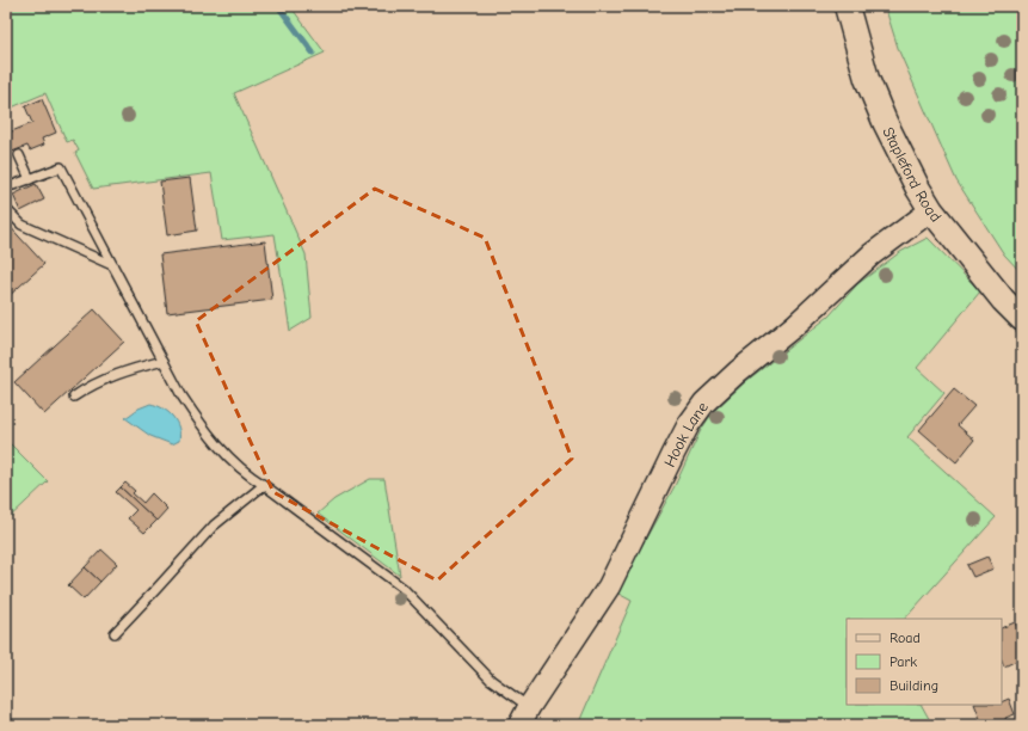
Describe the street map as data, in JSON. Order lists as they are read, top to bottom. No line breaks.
{"streets":{"main road":["Stapleford Road"],"street":["Hook Lane"]},"crossings":[["Stapleford Road","Hook Lane"]],"legend":["Road","Park","Building"]}
